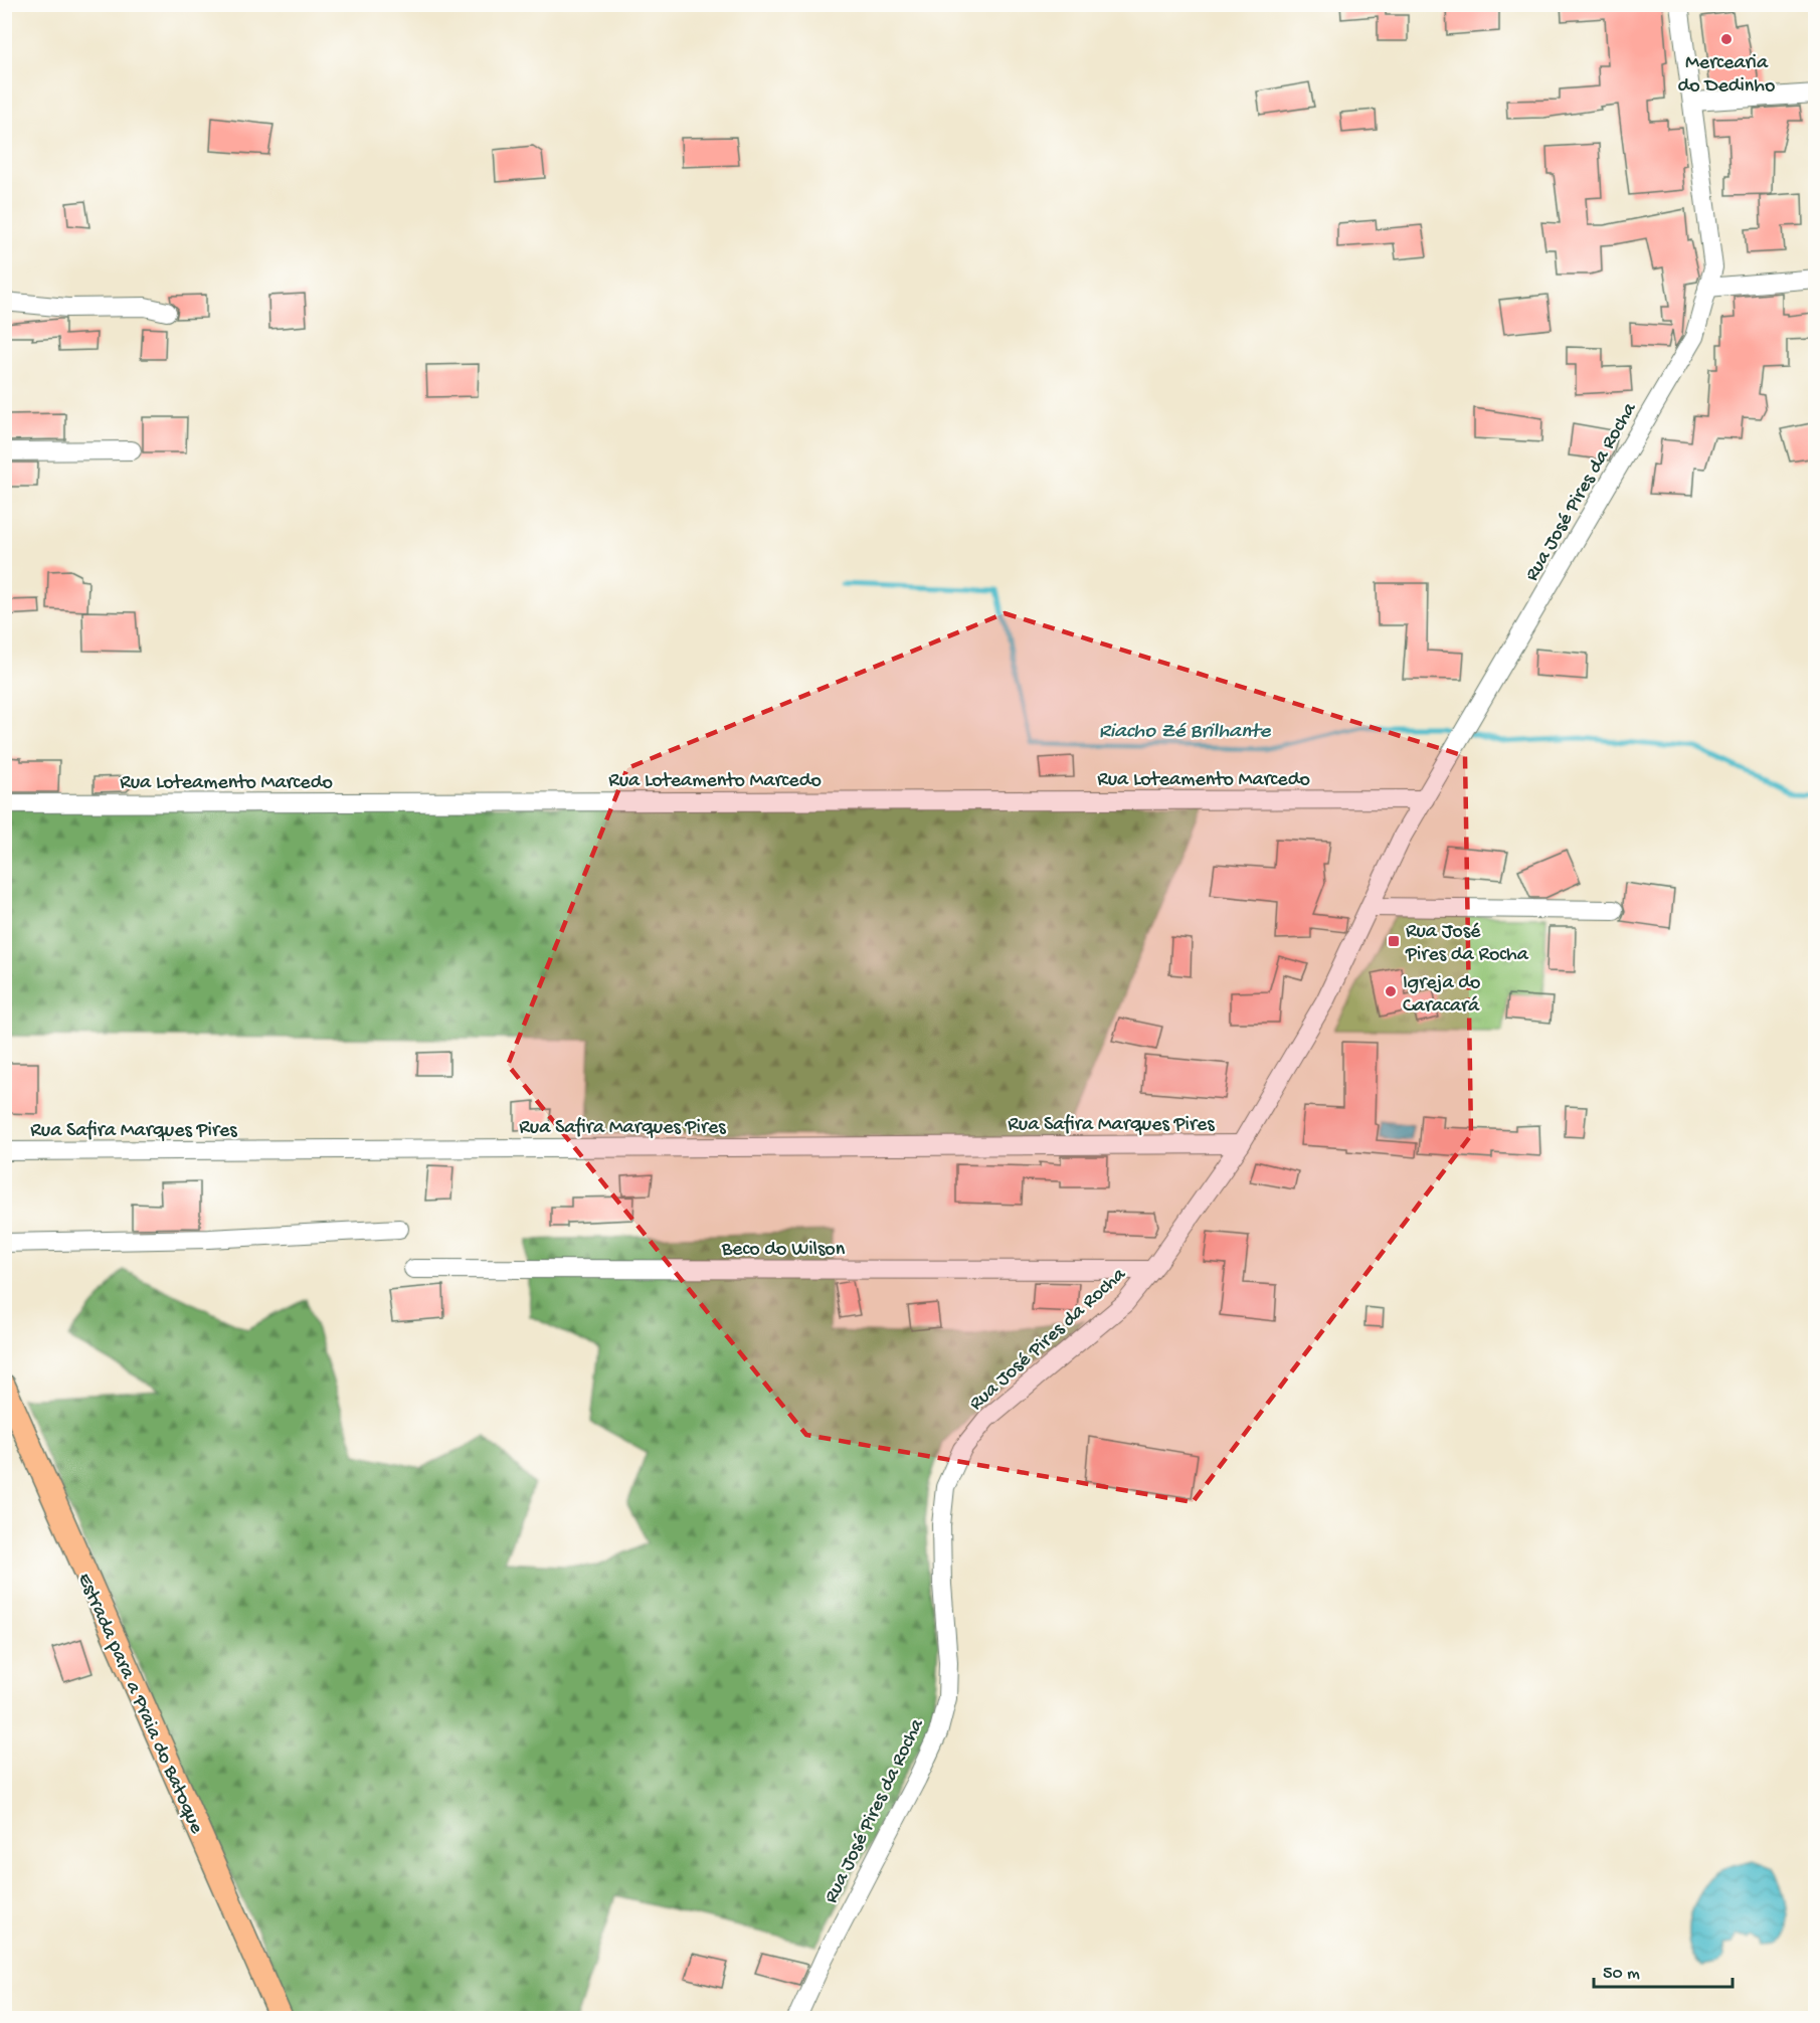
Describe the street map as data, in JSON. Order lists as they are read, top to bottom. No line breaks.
{"streets":{"main road":["Estrada para a Praia do Batoque"],"street":["Rua José Pires da Rocha","Rua Loteamento Marcedo","Rua Safira Marques Pires","Beco do Wilson"]},"crossings":[["Rua José Pires da Rocha","Rua Loteamento Marcedo"],["Rua José Pires da Rocha","Rua Safira Marques Pires"],["Rua José Pires da Rocha","Beco do Wilson"]],"water":["Riacho Zé Brilhante"],"places":{"other":["Mercearia do Dedinho","Igreja do Caracará"],"transit":["Rua José Pires da Rocha"]},"scale_bar":"50 m"}
